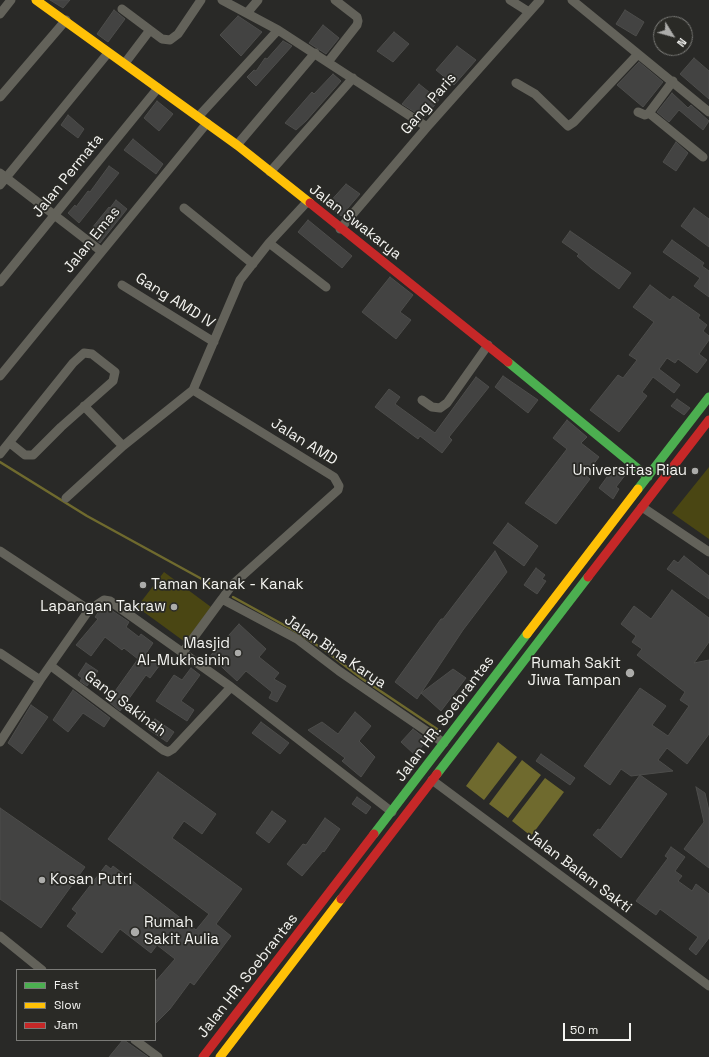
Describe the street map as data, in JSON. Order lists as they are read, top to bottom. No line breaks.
{"streets":{"main road":["Jalan Swakarya","Jalan HR. Soebrantas"],"street":["Gang Paris","Jalan Permata","Jalan Emas","Gang AMD IV","Jalan AMD","Jalan Bina Karya","Gang Sakinah","Jalan Balam Sakti"]},"crossings":[["Gang Paris","Jalan Swakarya"],["Jalan Permata","Jalan Swakarya"],["Jalan Swakarya","Jalan Emas"],["Jalan Swakarya","Jalan HR. Soebrantas"],["Jalan AMD","Jalan Bina Karya"],["Jalan Bina Karya","Jalan HR. Soebrantas"],["Jalan HR. Soebrantas","Jalan Balam Sakti"]],"places":["Universitas Riau","Taman Kanak - Kanak","Lapangan Takraw","Masjid Al-Mukhsinin","Rumah Sakit Jiwa Tampan","Kosan Putri","Rumah Sakit Aulia"],"legend":["Fast","Slow","Jam"],"scale_bar":"50 m","north":"bottom right"}
